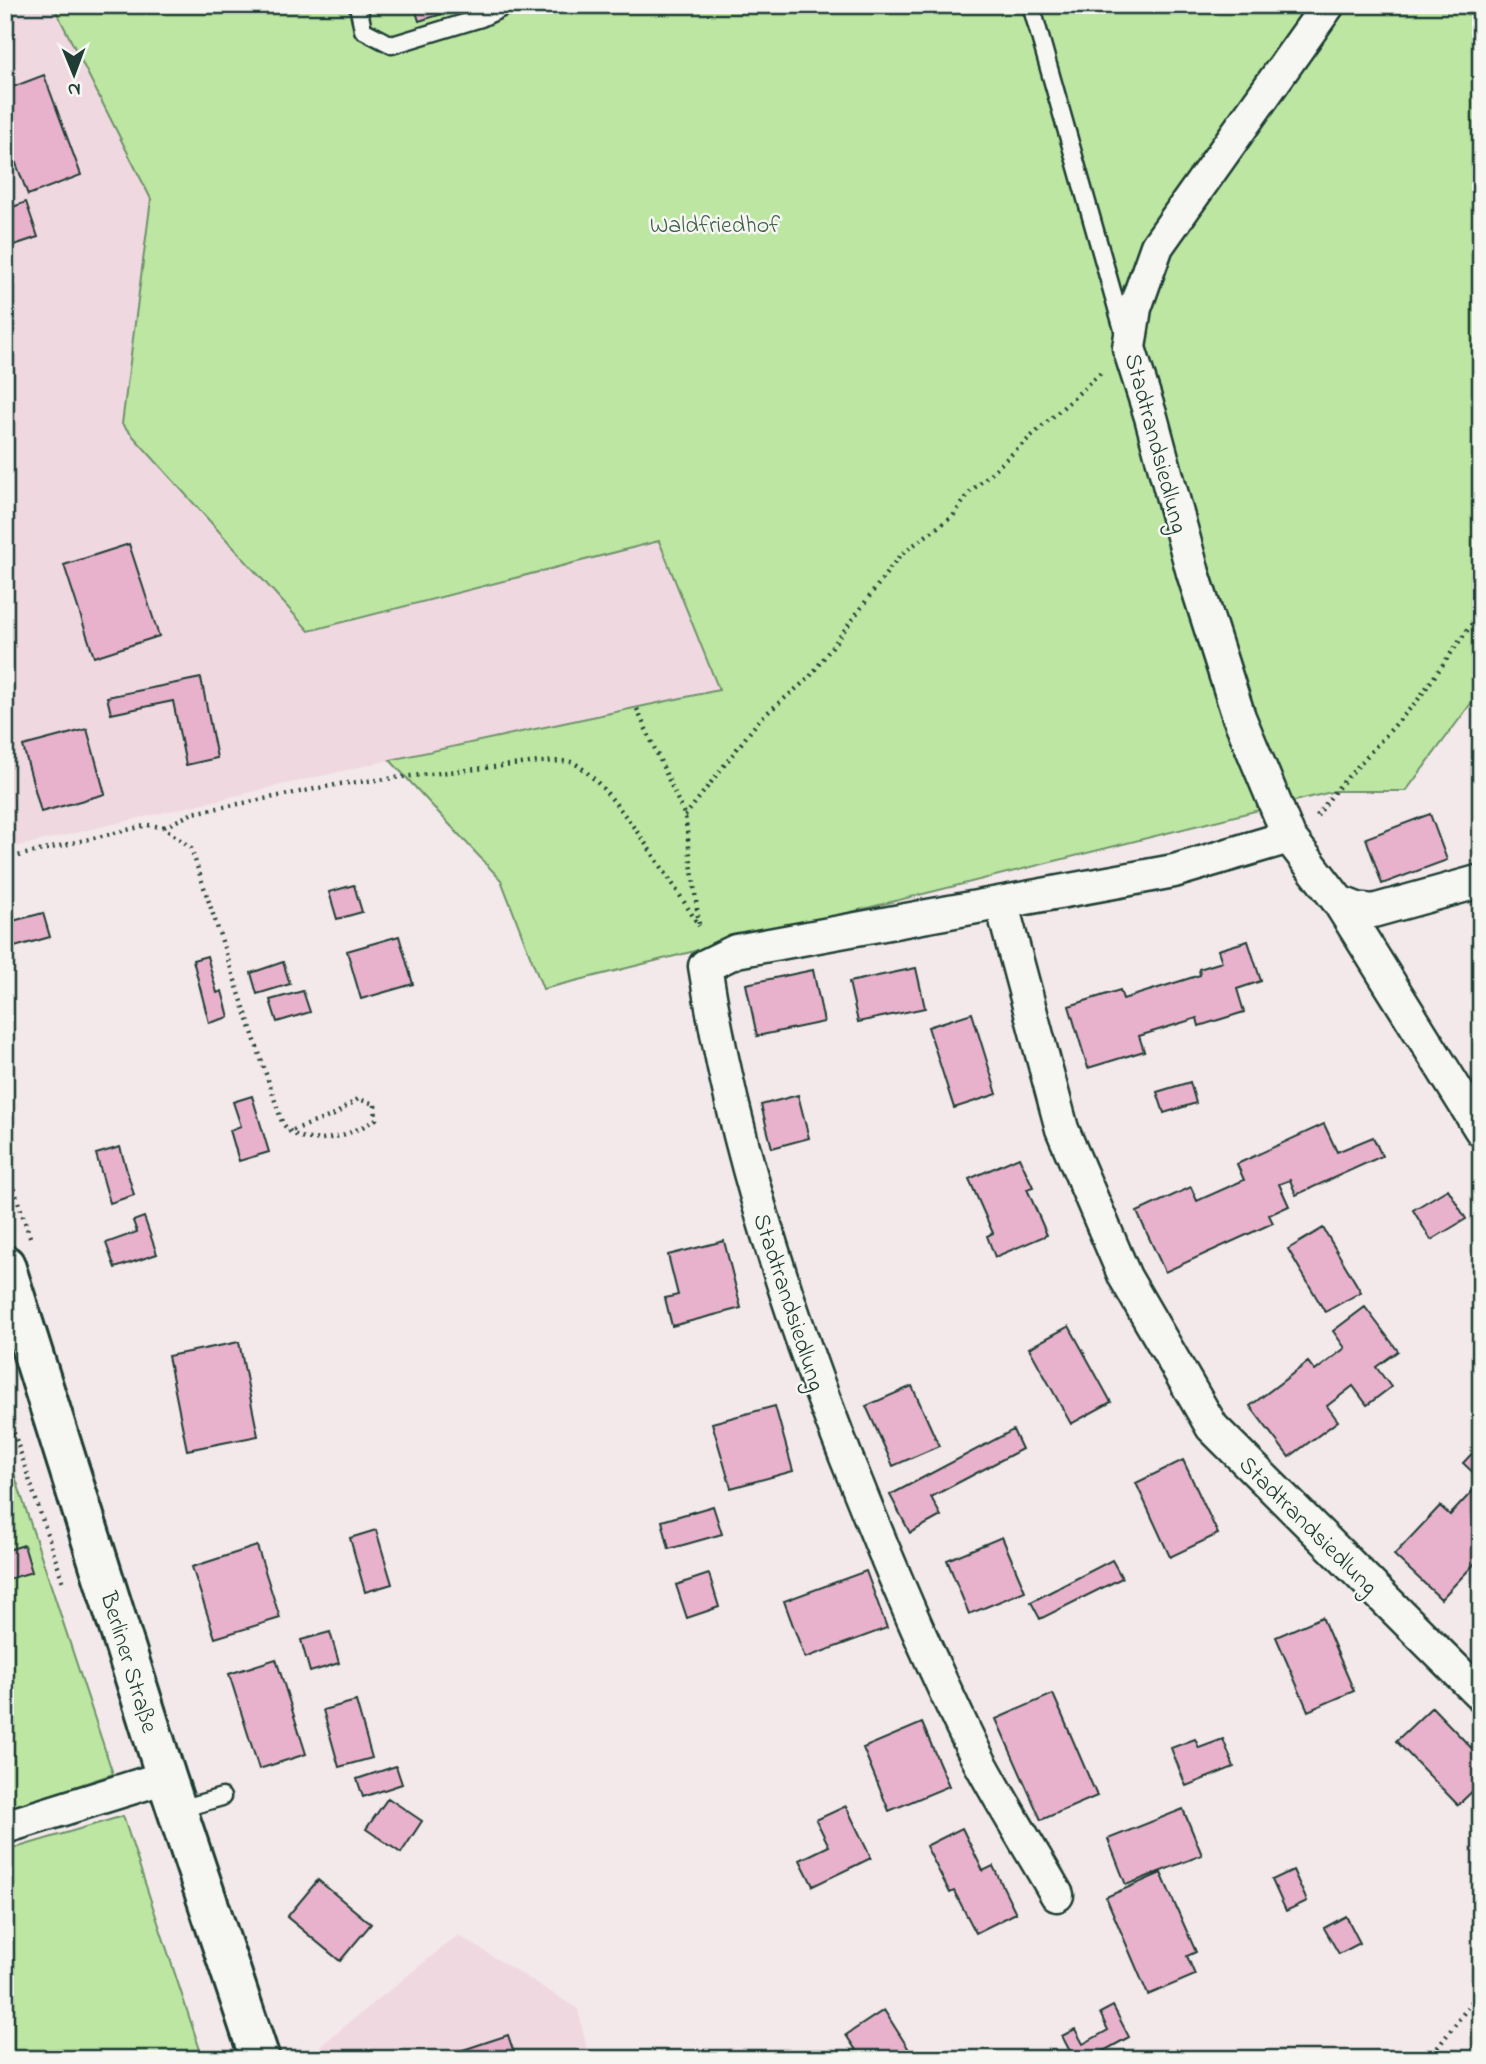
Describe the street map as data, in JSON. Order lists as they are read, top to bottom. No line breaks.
{"streets":{"main road":["Berliner Straße"],"street":["Stadtrandsiedlung"]},"parks":["Waldfriedhof"],"north":"bottom"}
